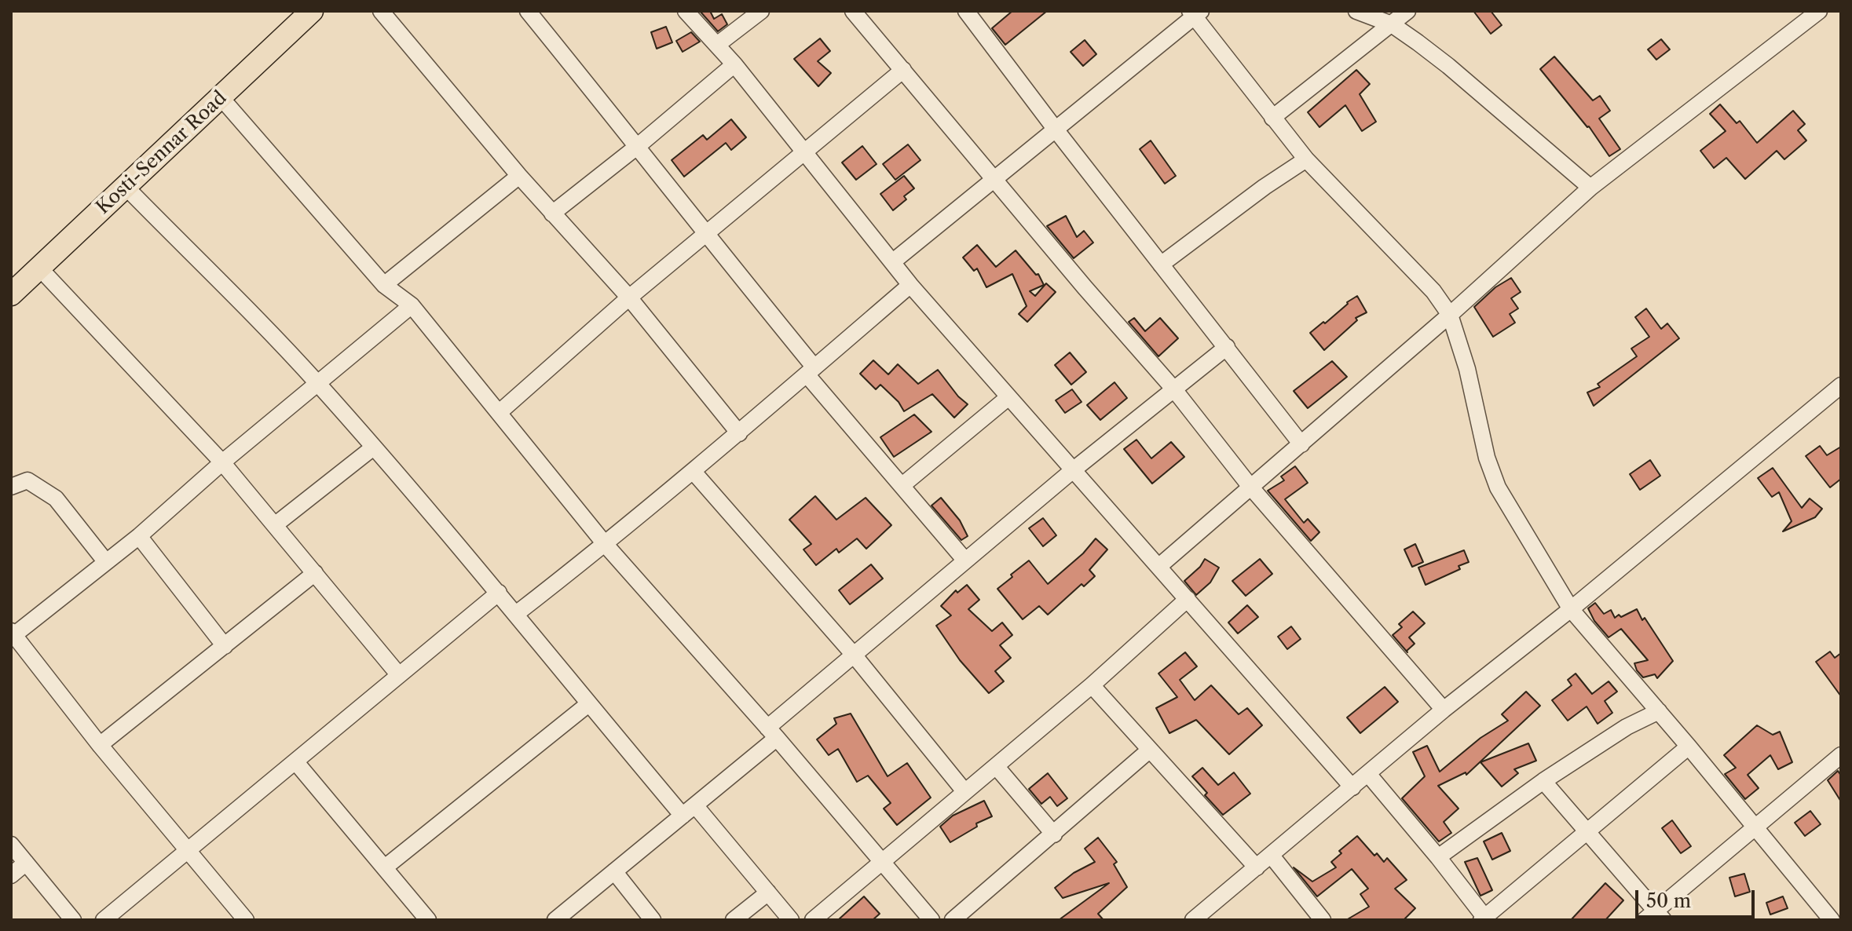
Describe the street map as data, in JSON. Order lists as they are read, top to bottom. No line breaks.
{"streets":{"highway":["Kosti-Sennar Road"]},"scale_bar":"50 m"}
